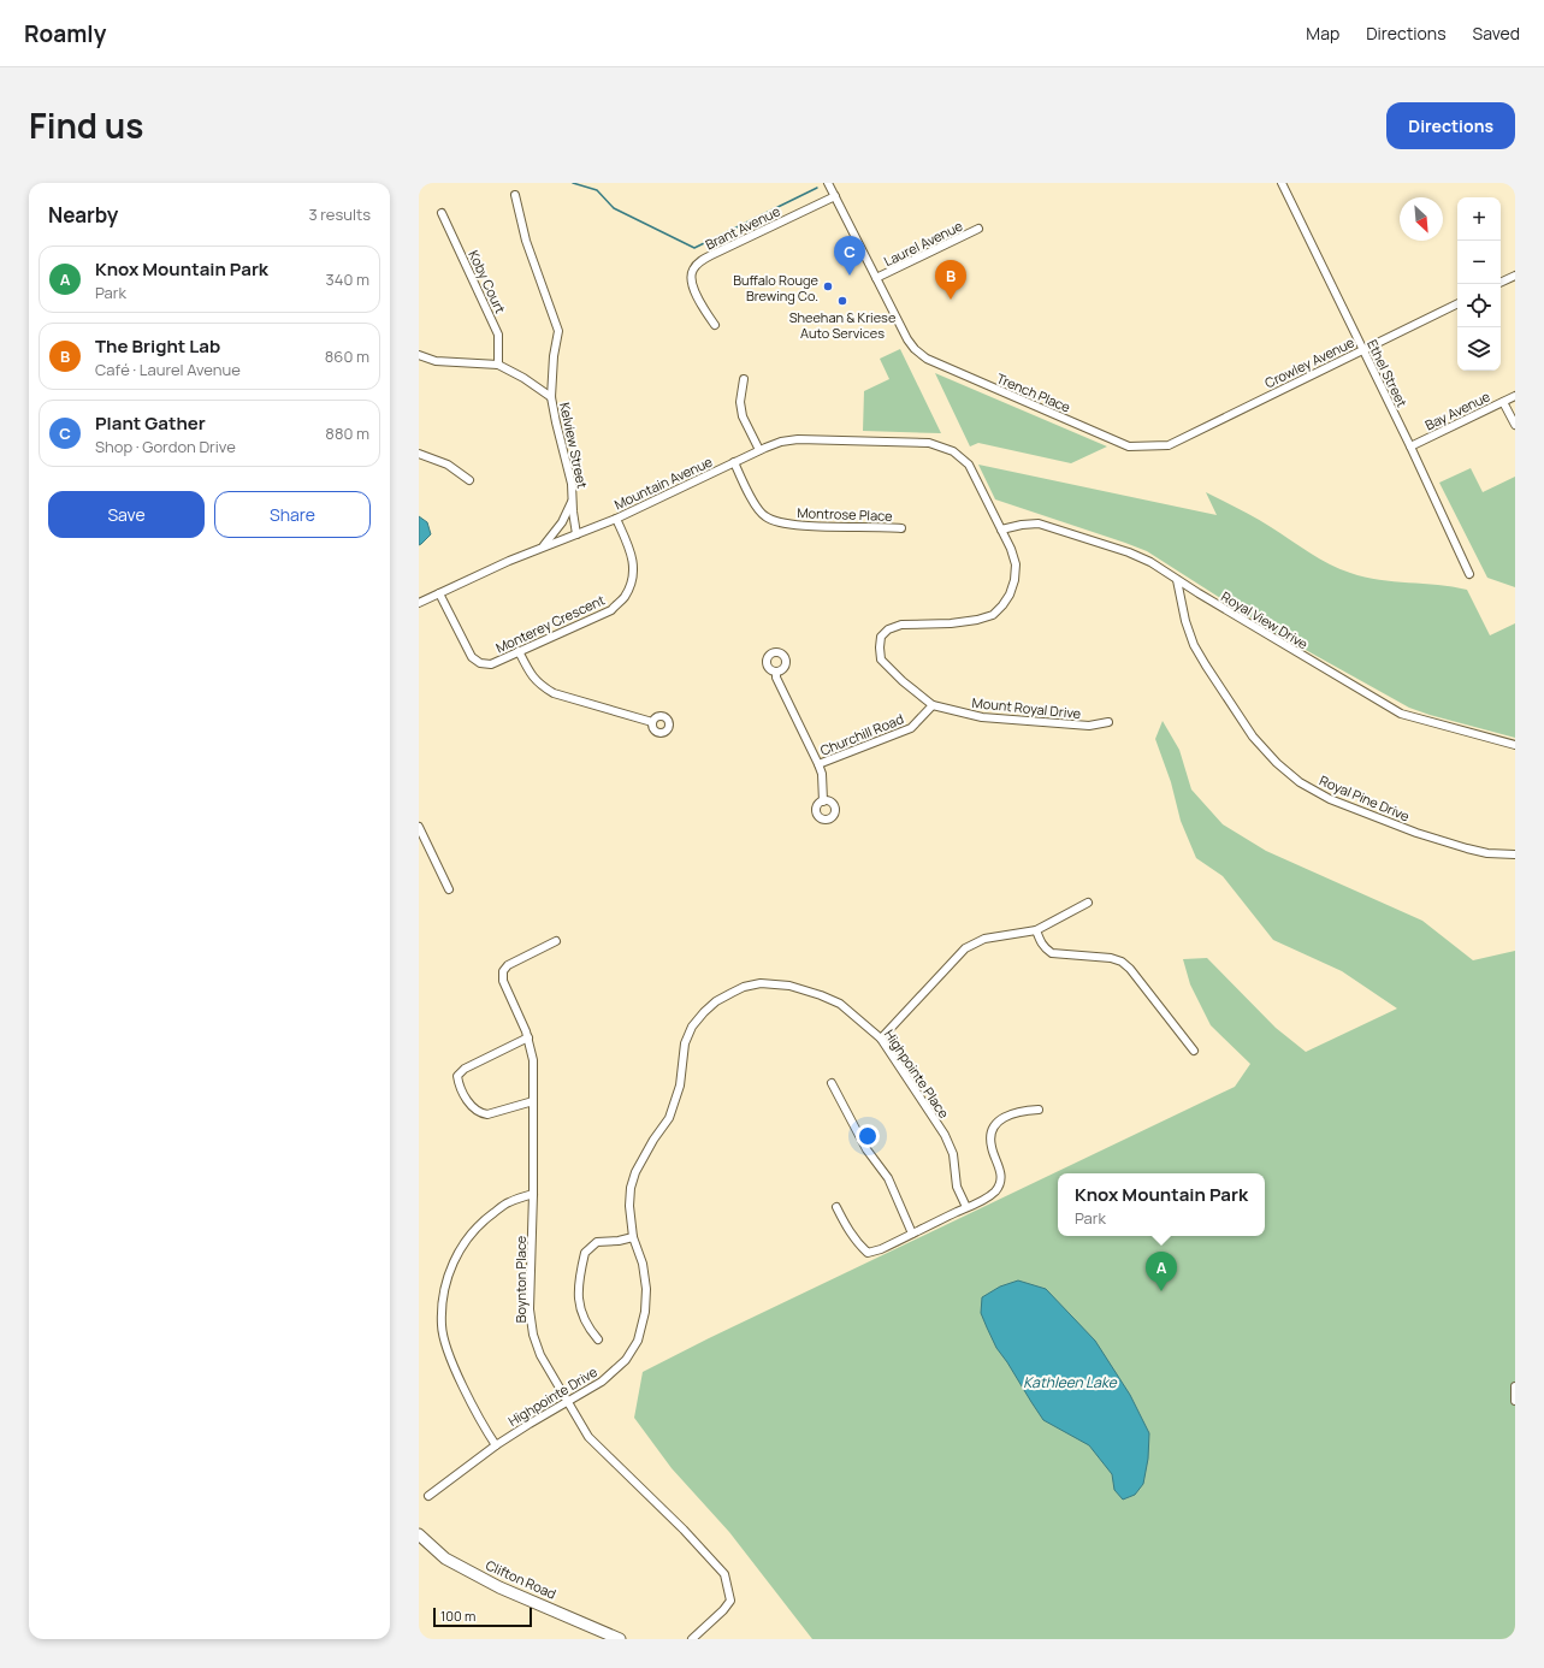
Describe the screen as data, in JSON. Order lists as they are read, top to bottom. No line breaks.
{"streets":{"main road":["Clifton Road"],"street":["Brant Avenue","Laurel Avenue","Koby Court","Crowley Avenue","Ethel Street","Trench Place","Bay Avenue","Kelview Street","Mountain Avenue","Montrose Place","Royal View Drive","Monterey Crescent","Mount Royal Drive","Churchill Road","Royal Pine Drive","Highpointe Place","Boynton Place","Highpointe Drive"]},"crossings":[["Brant Avenue","Trench Place"],["Laurel Avenue","Trench Place"],["Crowley Avenue","Ethel Street"],["Crowley Avenue","Trench Place"],["Ethel Street","Bay Avenue"],["Kelview Street","Mountain Avenue"],["Mountain Avenue","Montrose Place"],["Mountain Avenue","Monterey Crescent"],["Mountain Avenue","Mount Royal Drive"],["Royal View Drive","Mount Royal Drive"],["Royal View Drive","Royal Pine Drive"],["Mount Royal Drive","Churchill Road"],["Highpointe Place","Highpointe Drive"],["Boynton Place","Highpointe Drive"]],"water":["Kathleen Lake"],"places":["Buffalo Rouge Brewing Co.","Sheehan & Kriese Auto Services"],"scale_bar":"100 m","north":"bottom right","page":{"header":"Roamly","nav":["Map","Directions","Saved"],"title":"Find us","buttons":["Directions",["Save","Share"]],"heading":["Nearby","3 results"],"map_buttons":["+","−"],"pins":["C","B","A"],"list":[{"mark":"A","name":"Knox Mountain Park","note":"Park","value":"340 m"},{"mark":"B","name":"The Bright Lab","note":"Café · Laurel Avenue","value":"860 m"},{"mark":"C","name":"Plant Gather","note":"Shop · Gordon Drive","value":"880 m"}],"popup":["Knox Mountain Park","Park"],"scale":"100 m"}}
